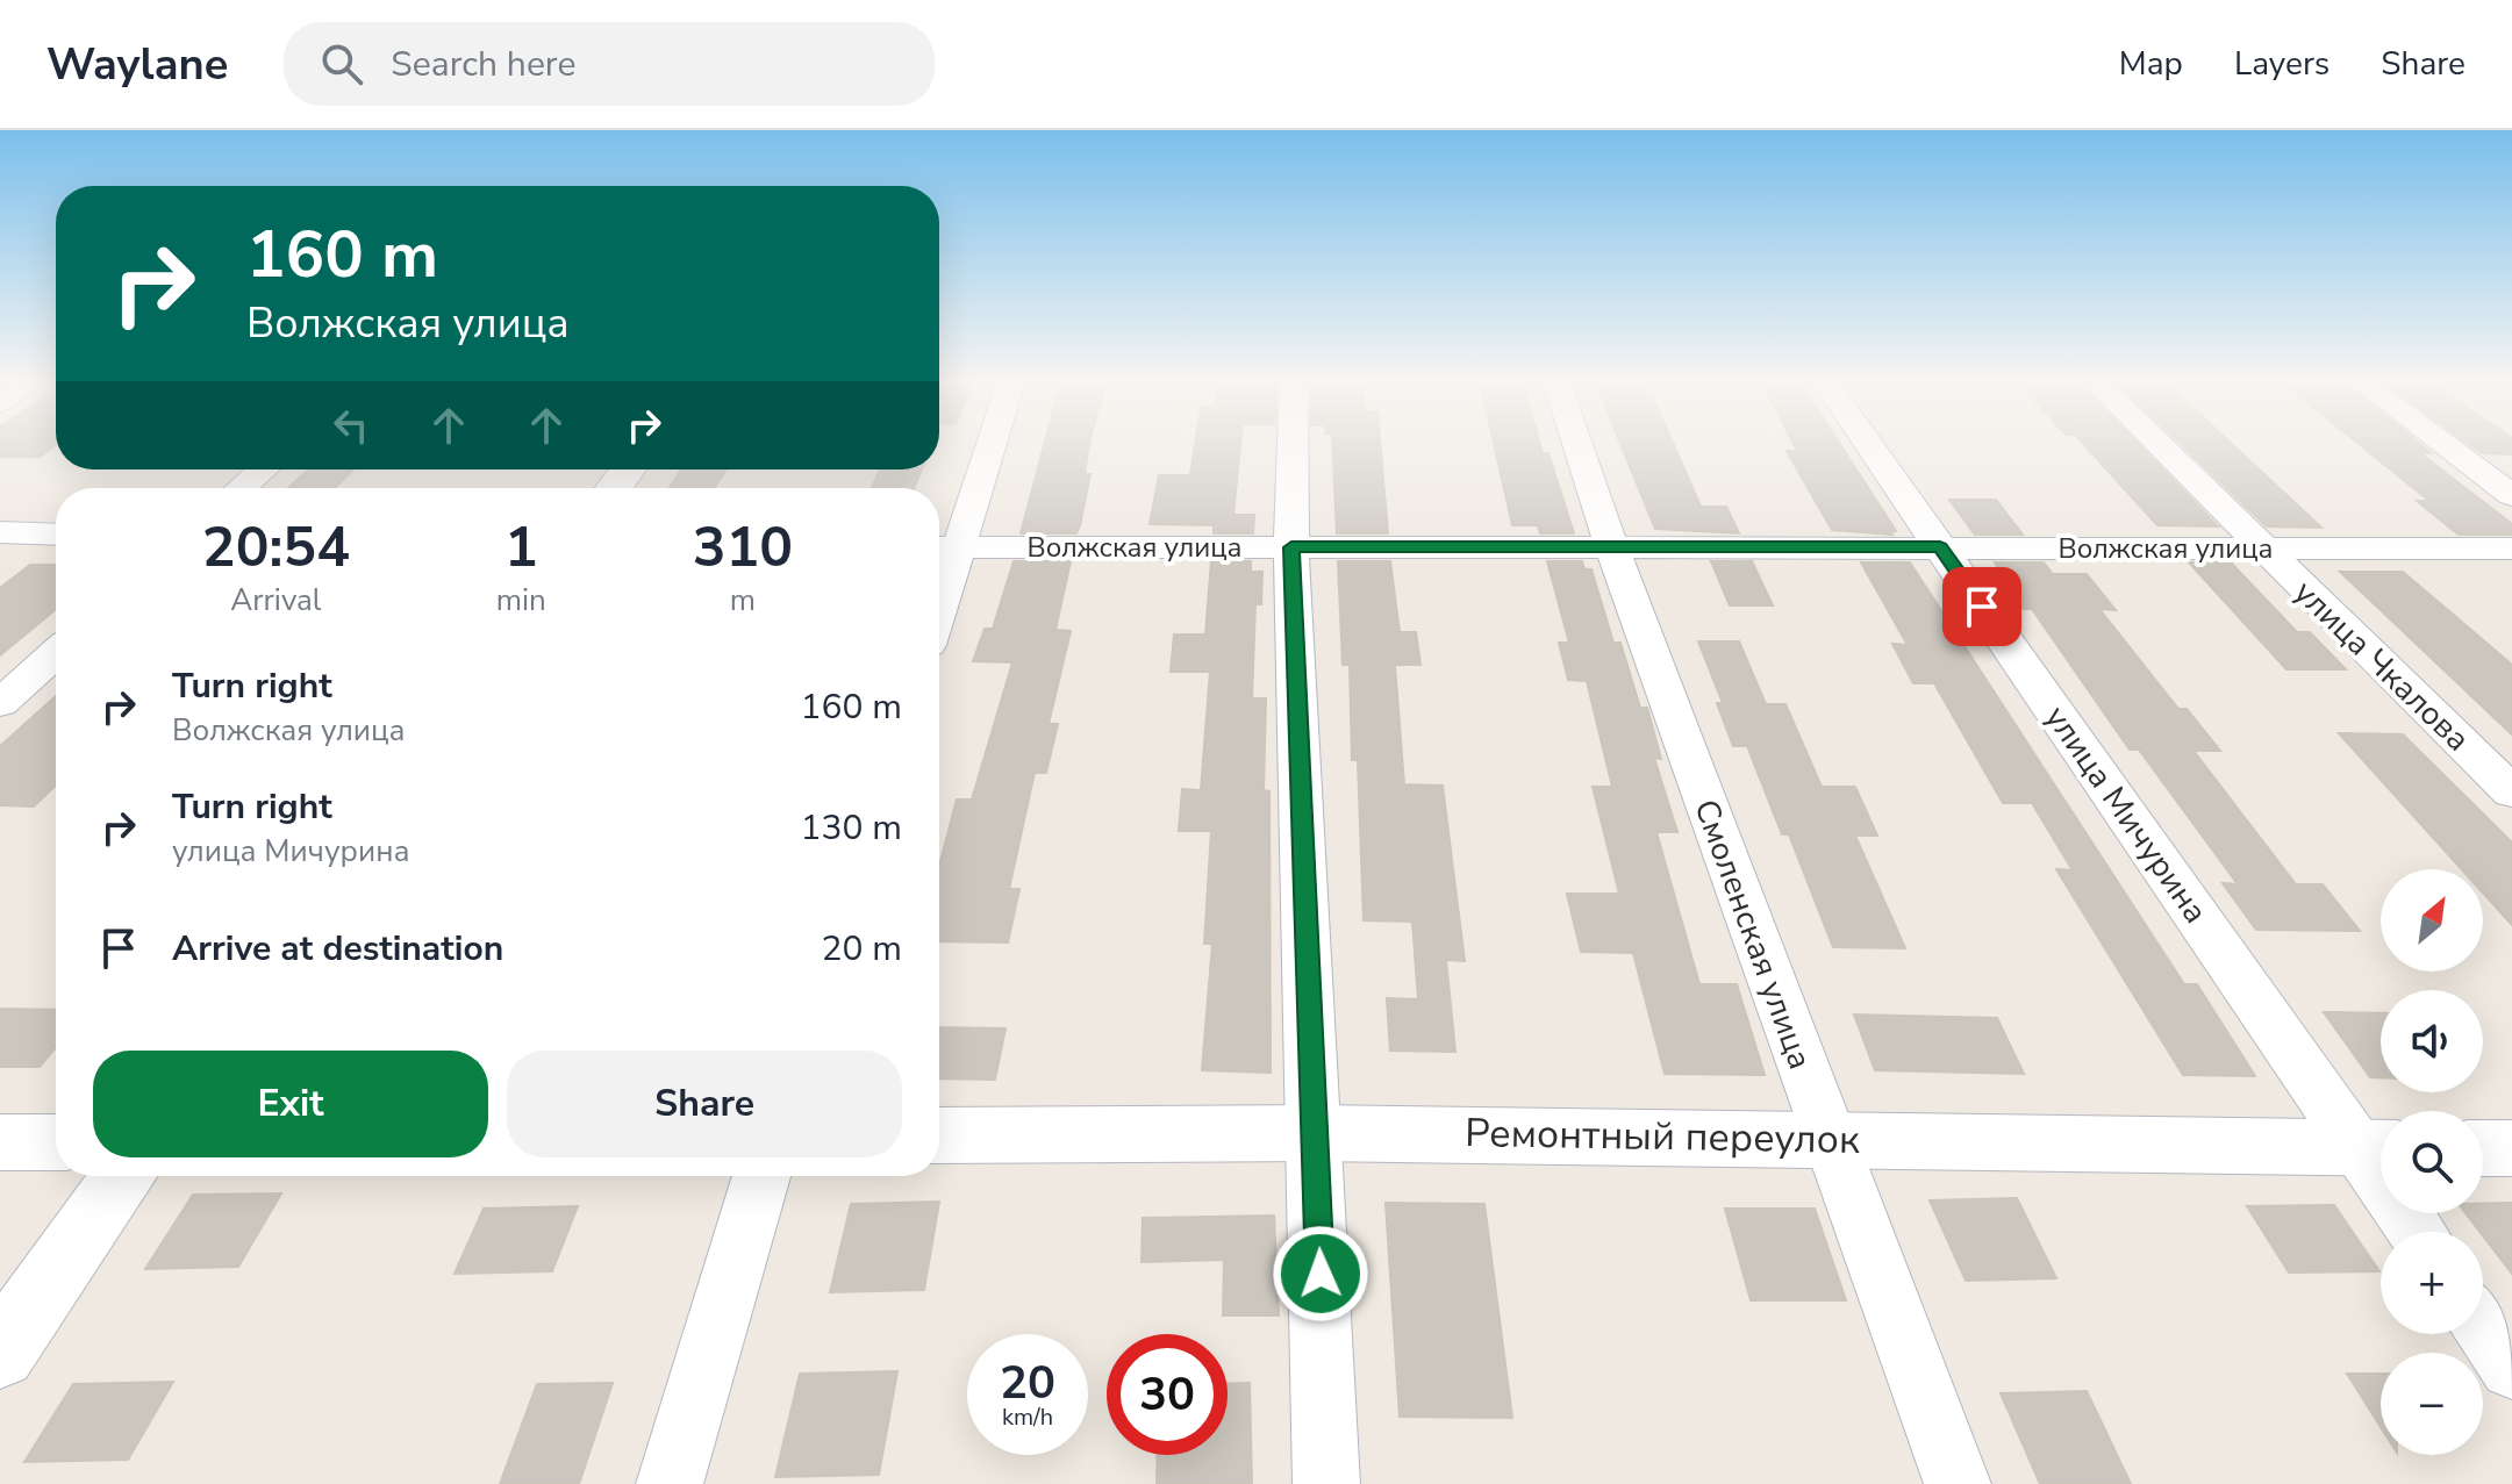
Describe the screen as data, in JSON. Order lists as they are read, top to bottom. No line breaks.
{"streets":{"main road":["Ремонтный переулок"],"street":["Волжская улица","улица Чкалова","улица Мичурина","Смоленская улица"]},"crossings":[["Волжская улица","улица Чкалова"],["Волжская улица","улица Мичурина"],["Волжская улица","Смоленская улица"],["улица Мичурина","Ремонтный переулок"],["Смоленская улица","Ремонтный переулок"]],"north":"top right","page":{"header":"Waylane","search":"Search here","nav":["Map","Layers","Share"],"turn":["160 m","Волжская улица"],"eta":["20:54","Arrival","1","min","310","m"],"list":[{"name":"Turn right","note":"Волжская улица","value":"160 m"},{"name":"Turn right","note":"улица Мичурина","value":"130 m"},{"name":"Arrive at destination","value":"20 m"}],"map_buttons":["+","−"],"buttons":["Exit","Share"],"speed":"20 km/h","limit":"30"}}
